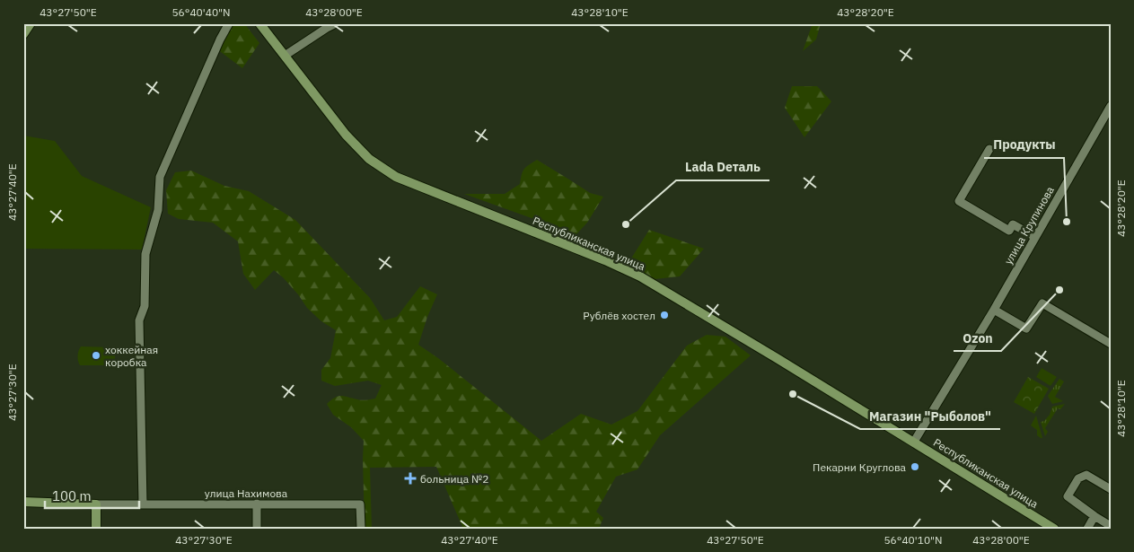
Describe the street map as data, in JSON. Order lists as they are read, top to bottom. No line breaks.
{"streets":{"street":["улица Крупинова","Республиканская улица","улица Нахимова"]},"crossings":[["улица Крупинова","Республиканская улица"]],"places":{"other":["Продукты","Lada Dеталь","Ozon","Рублёв хостел","хоккейная коробка","Магазин \"Рыболов\"","Пекарни Круглова"],"health":["больница №2"]},"scale_bar":"100 m","coordinates":["43°27'50\"E","56°40'40\"N","43°28'00\"E","43°28'10\"E","43°28'20\"E","43°27'40\"E","43°27'30\"E","56°40'10\"N"]}
